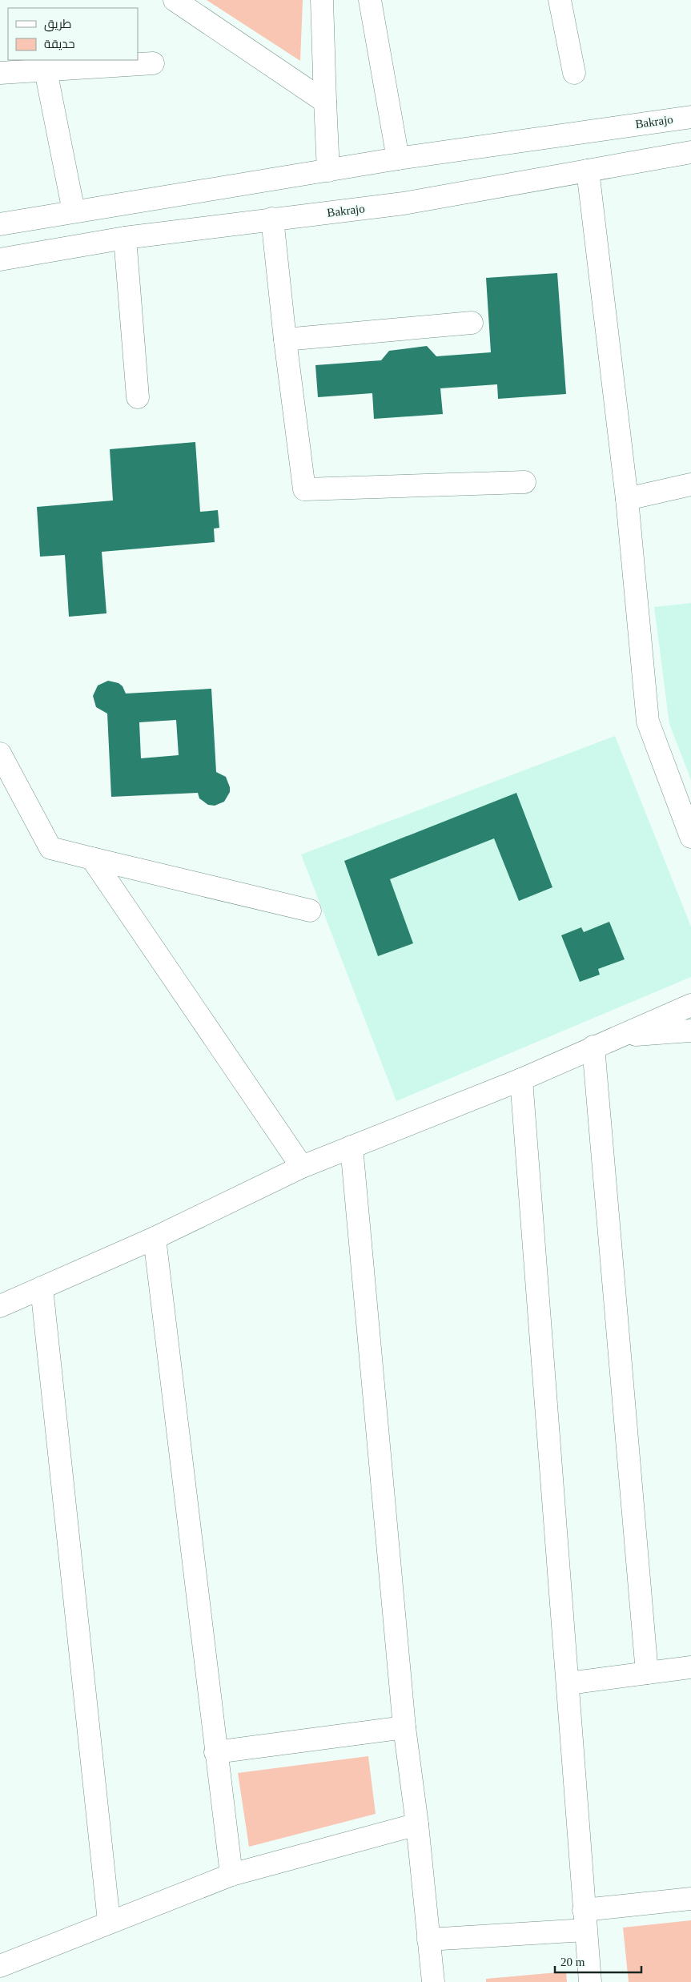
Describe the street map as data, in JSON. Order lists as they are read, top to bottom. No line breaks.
{"streets":{"street":["Bakrajo"]},"legend":["طريق","حديقة"],"scale_bar":"20 m"}
